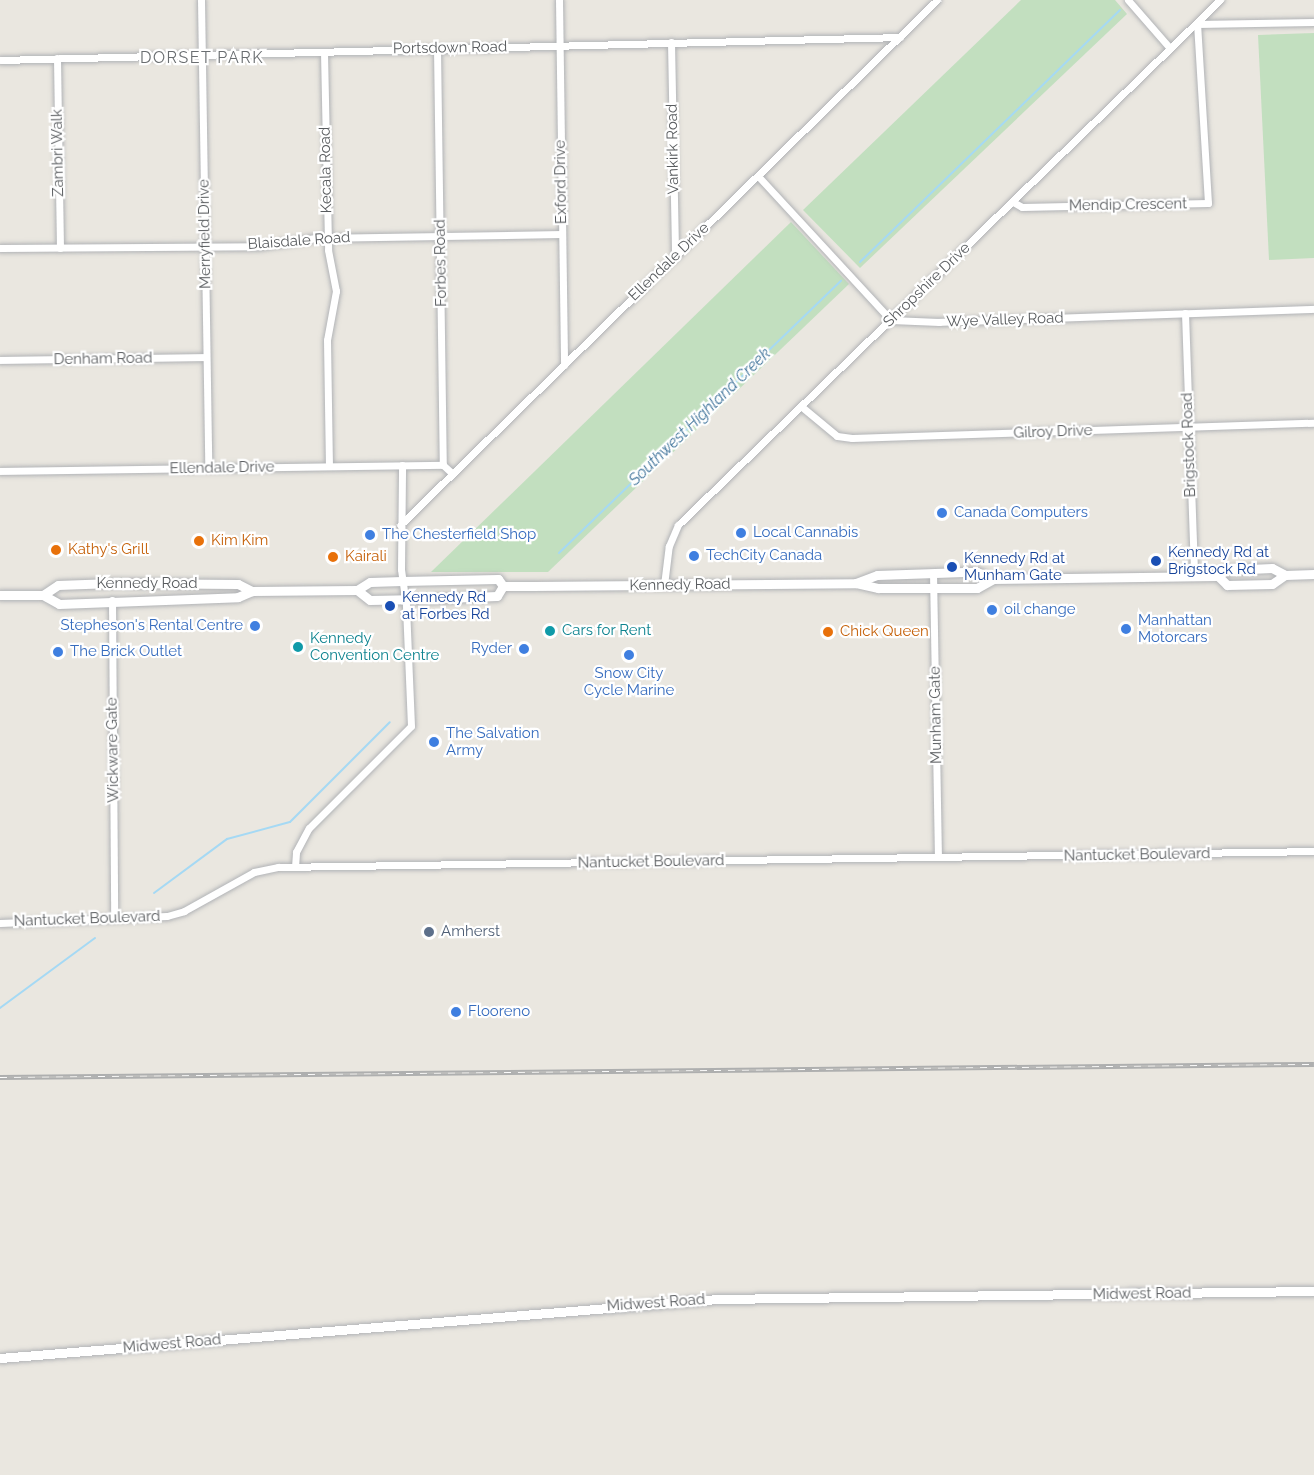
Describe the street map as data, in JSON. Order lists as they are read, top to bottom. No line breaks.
{"streets":{"main road":["Kennedy Road","Wickware Gate","Midwest Road"],"street":["Portsdown Road","Vankirk Road","Zambri Walk","Kecala Road","Exford Drive","Mendip Crescent","Merryfield Drive","Blaisdale Road","Ellendale Drive","Forbes Road","Shropshire Drive","Wye Valley Road","Denham Road","Gilroy Drive","Brigstock Road","Munham Gate","Nantucket Boulevard"]},"crossings":[["Portsdown Road","Vankirk Road"],["Portsdown Road","Zambri Walk"],["Portsdown Road","Kecala Road"],["Portsdown Road","Exford Drive"],["Portsdown Road","Merryfield Drive"],["Portsdown Road","Ellendale Drive"],["Portsdown Road","Forbes Road"],["Vankirk Road","Ellendale Drive"],["Zambri Walk","Blaisdale Road"],["Kecala Road","Blaisdale Road"],["Kecala Road","Ellendale Drive"],["Exford Drive","Blaisdale Road"],["Exford Drive","Ellendale Drive"],["Mendip Crescent","Shropshire Drive"],["Merryfield Drive","Blaisdale Road"],["Merryfield Drive","Ellendale Drive"],["Merryfield Drive","Denham Road"],["Blaisdale Road","Forbes Road"],["Ellendale Drive","Forbes Road"],["Shropshire Drive","Wye Valley Road"],["Shropshire Drive","Gilroy Drive"],["Shropshire Drive","Kennedy Road"],["Wye Valley Road","Brigstock Road"],["Gilroy Drive","Brigstock Road"],["Brigstock Road","Kennedy Road"],["Kennedy Road","Munham Gate"],["Kennedy Road","Wickware Gate"],["Munham Gate","Nantucket Boulevard"],["Wickware Gate","Nantucket Boulevard"]],"districts":["DORSET PARK"],"water":["Southwest Highland Creek"],"places":["Canada Computers","Local Cannabis","The Chesterfield Shop","Kim Kim","Kathy's Grill","TechCity Canada","Kairali","Kennedy Rd at Brigstock Rd","Kennedy Rd at Munham Gate","Kennedy Rd at Forbes Rd","oil change","Stepheson's Rental Centre","Manhattan Motorcars","Cars for Rent","Chick Queen","Kennedy Convention Centre","Ryder","The Brick Outlet","Snow City Cycle Marine","The Salvation Army","Amherst","Flooreno"]}
